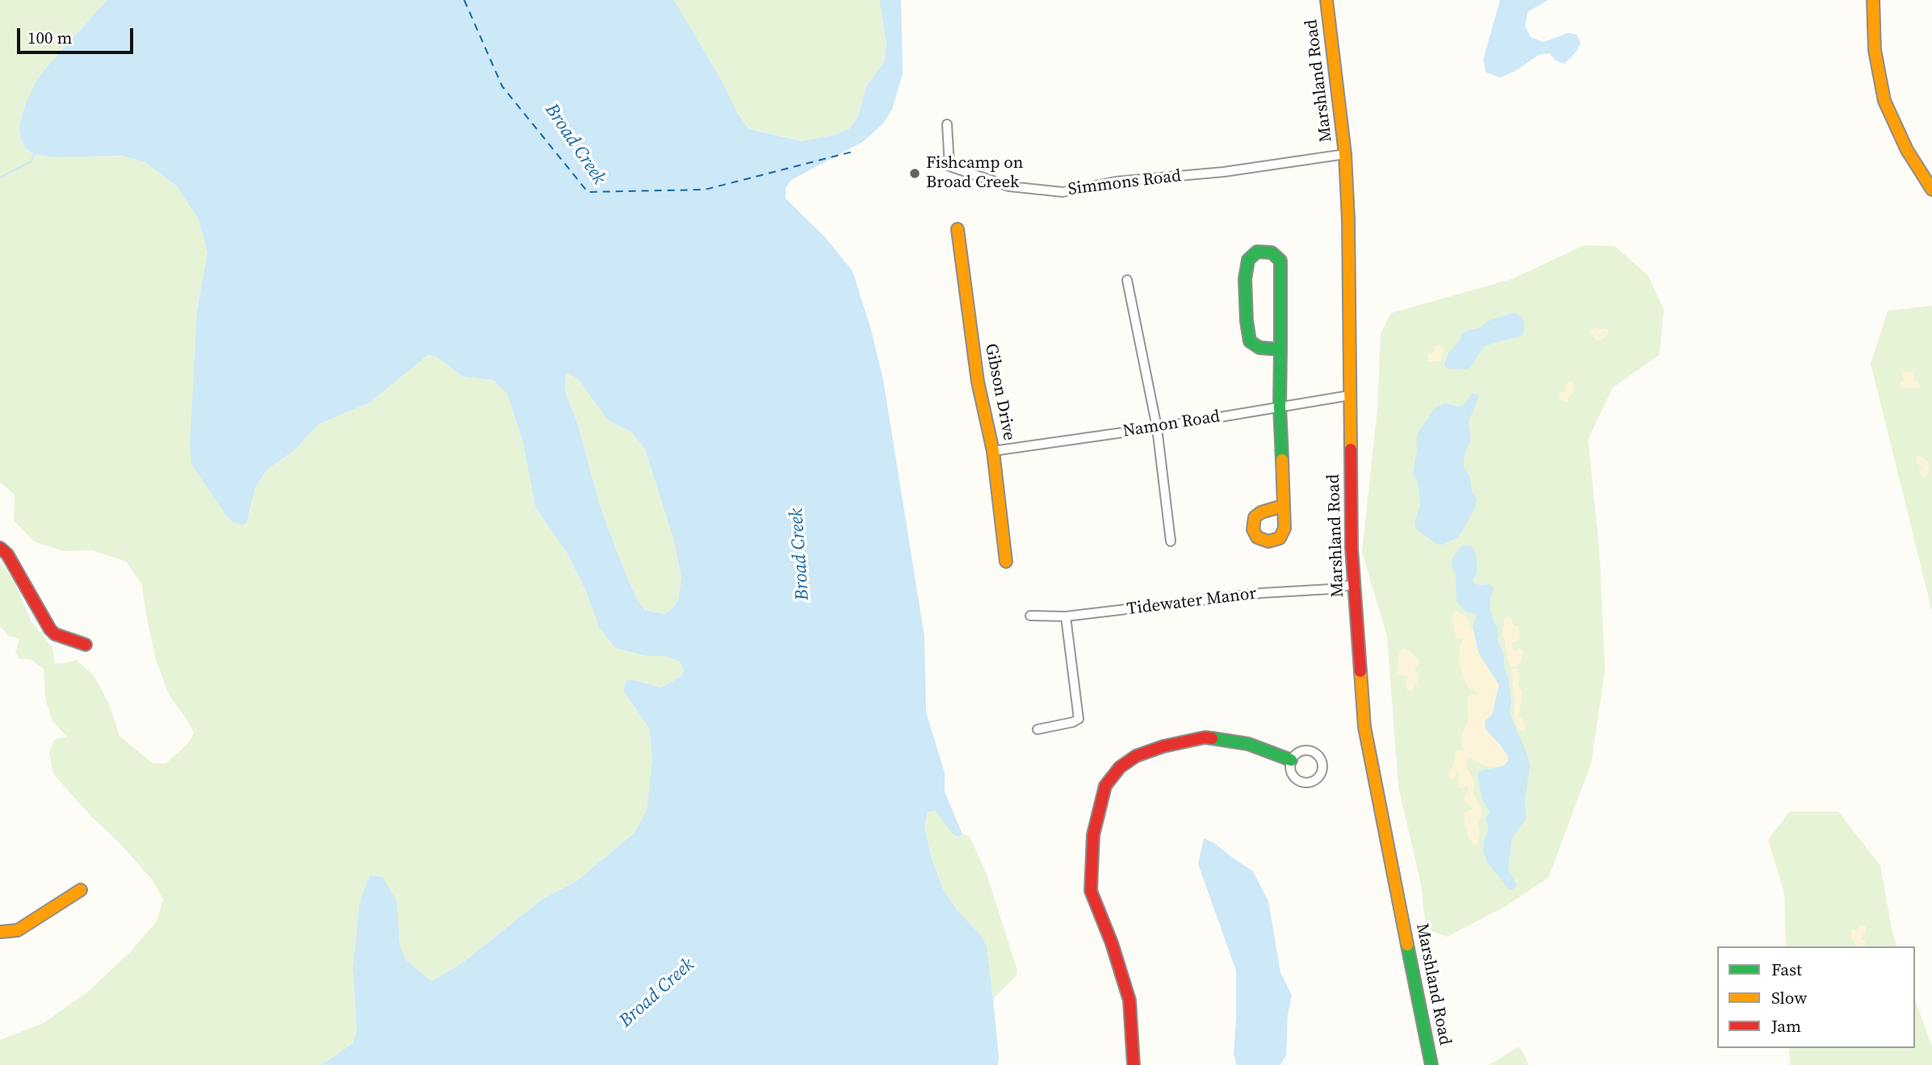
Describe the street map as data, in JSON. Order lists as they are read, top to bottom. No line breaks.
{"streets":{"street":["Marshland Road","Simmons Road","Gibson Drive","Namon Road","Tidewater Manor"]},"crossings":[["Marshland Road","Simmons Road"],["Marshland Road","Namon Road"],["Marshland Road","Tidewater Manor"],["Gibson Drive","Namon Road"]],"water":["Broad Creek"],"places":["Fishcamp on Broad Creek"],"legend":["Fast","Slow","Jam"],"scale_bar":"100 m"}
